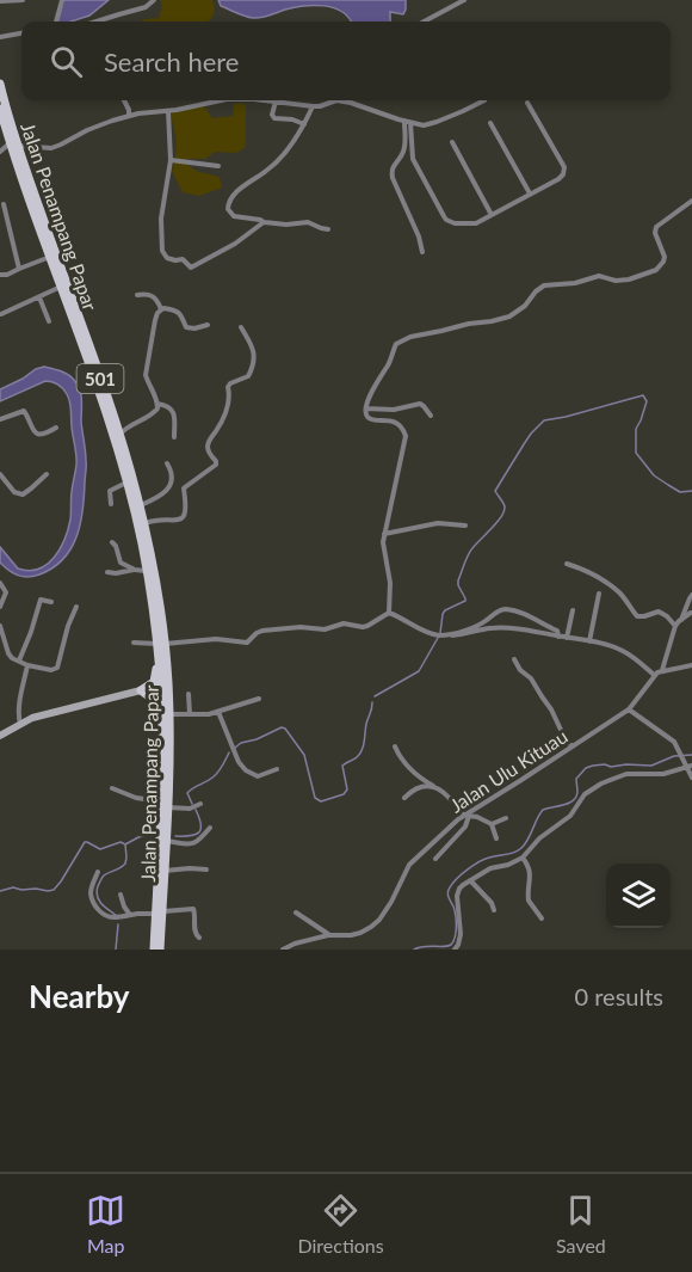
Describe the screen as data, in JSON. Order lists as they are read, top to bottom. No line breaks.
{"streets":{"main road":["Jalan Penampang Papar","501"],"street":["Jalan Ulu Kituau"]},"page":{"search":"Search here","heading":["Nearby","0 results"],"nav":["Map","Directions","Saved"]}}
